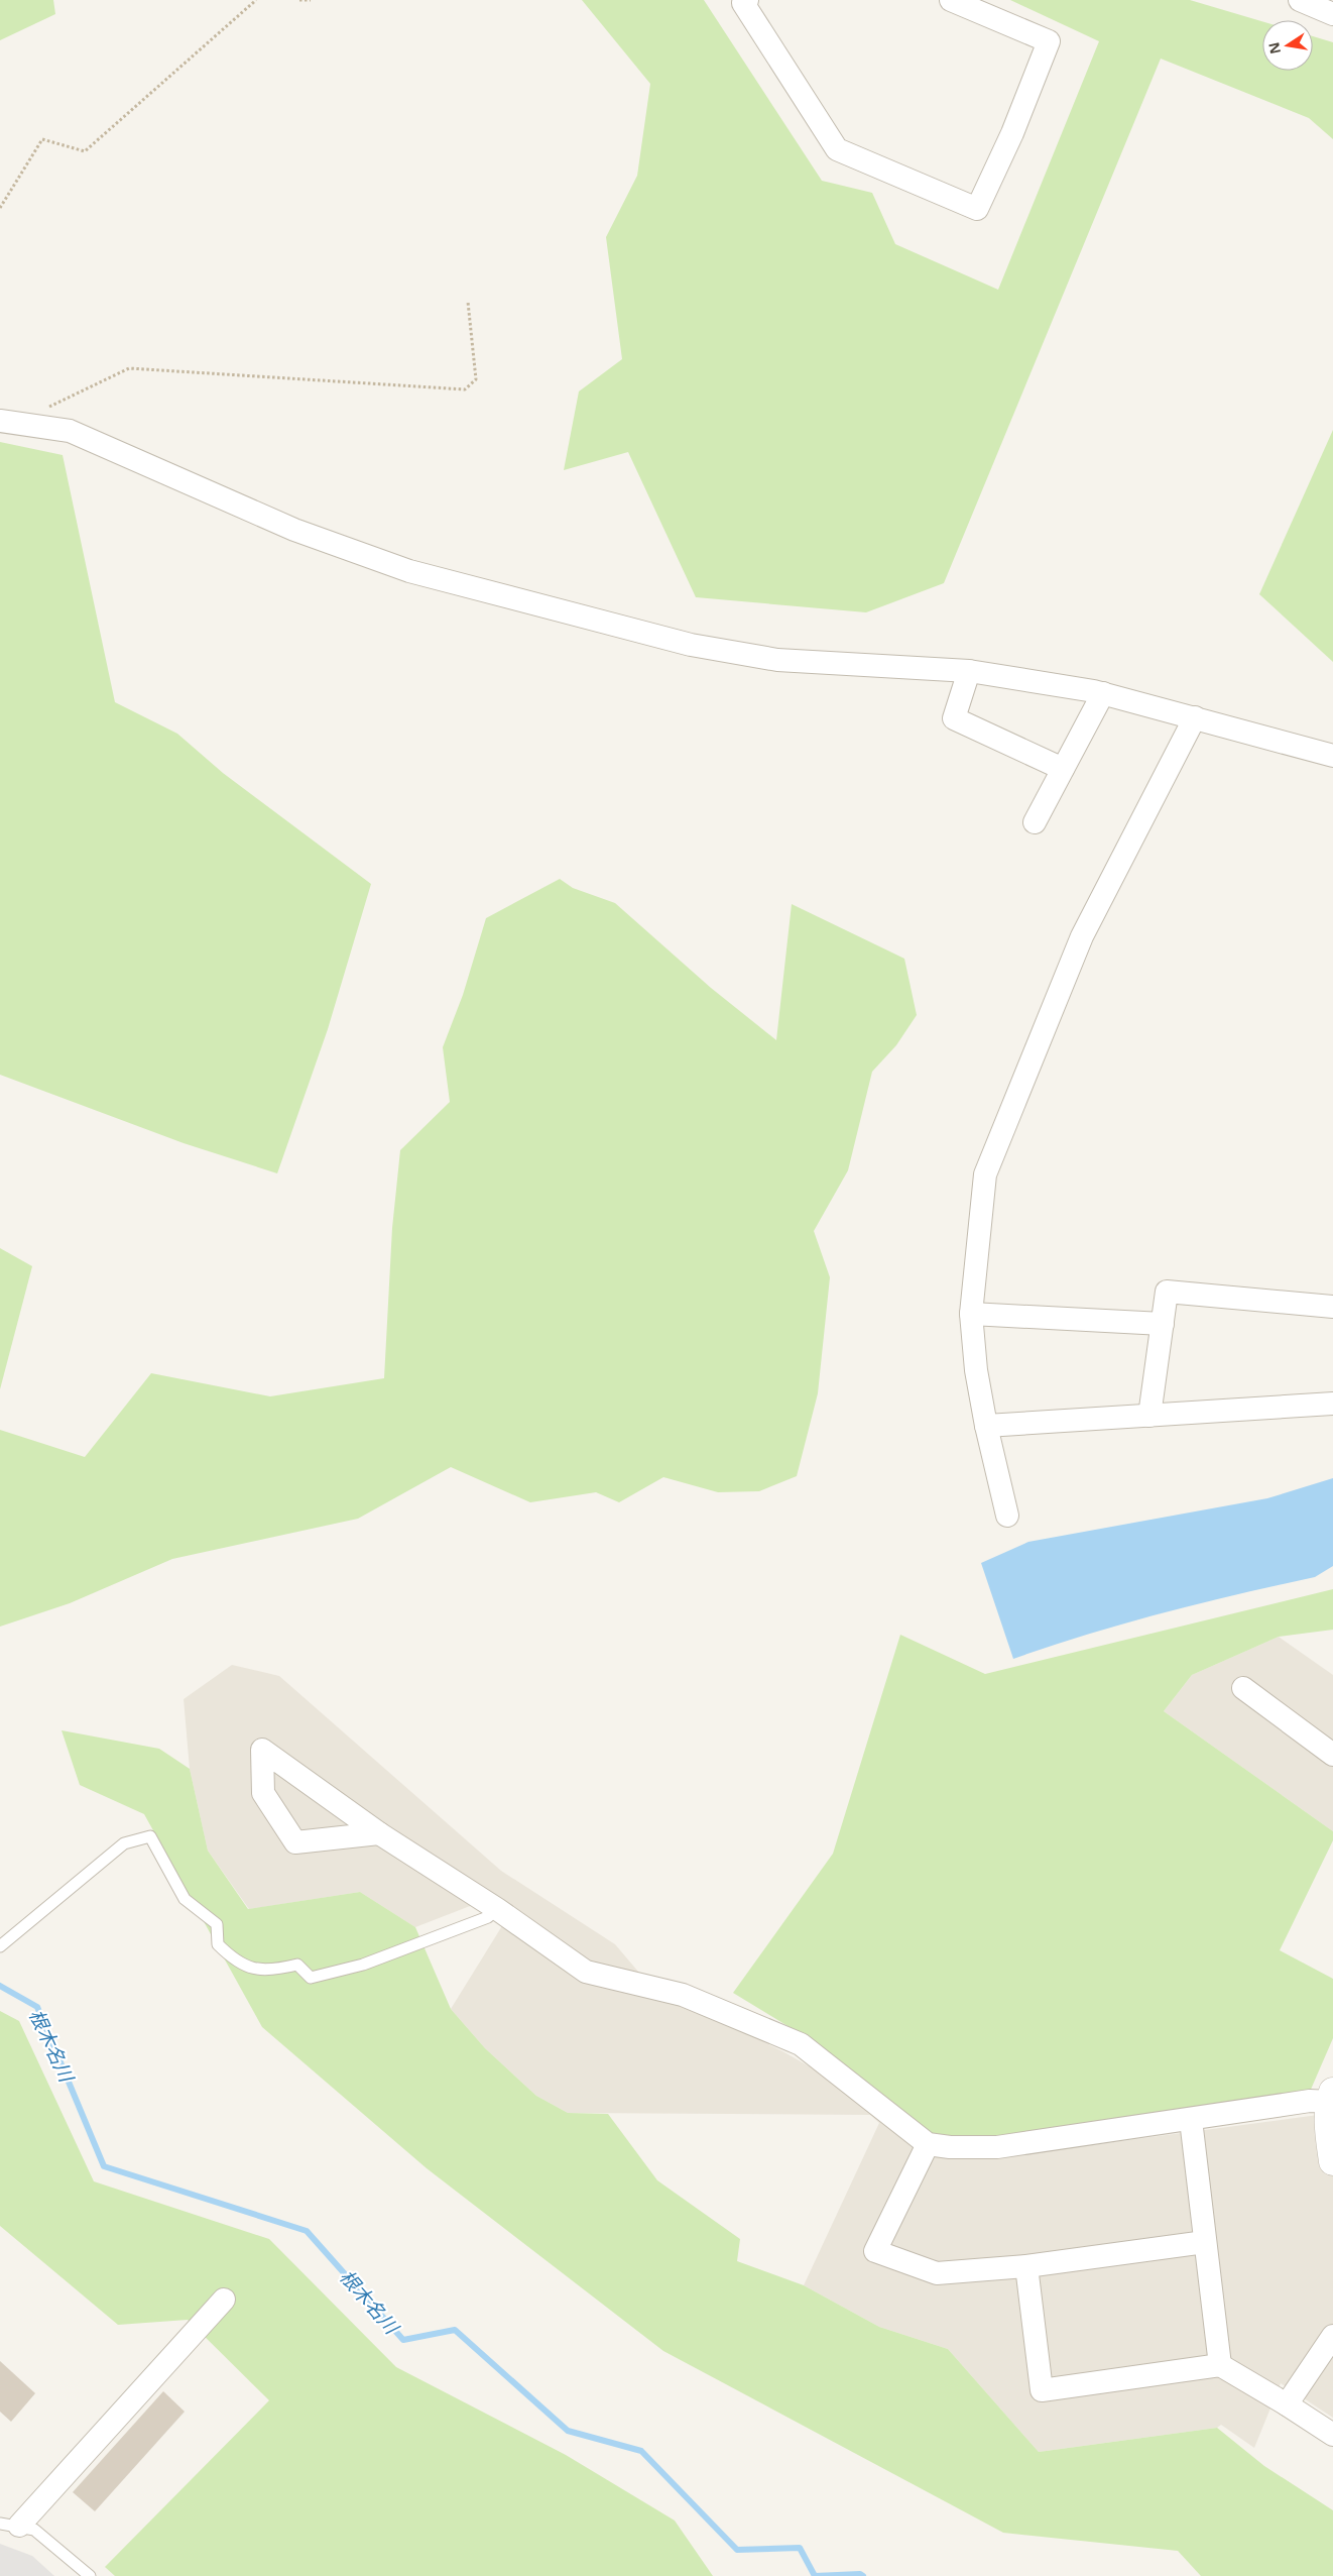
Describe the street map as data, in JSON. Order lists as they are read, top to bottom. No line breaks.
{"water":["根木名川"],"north":"left"}
